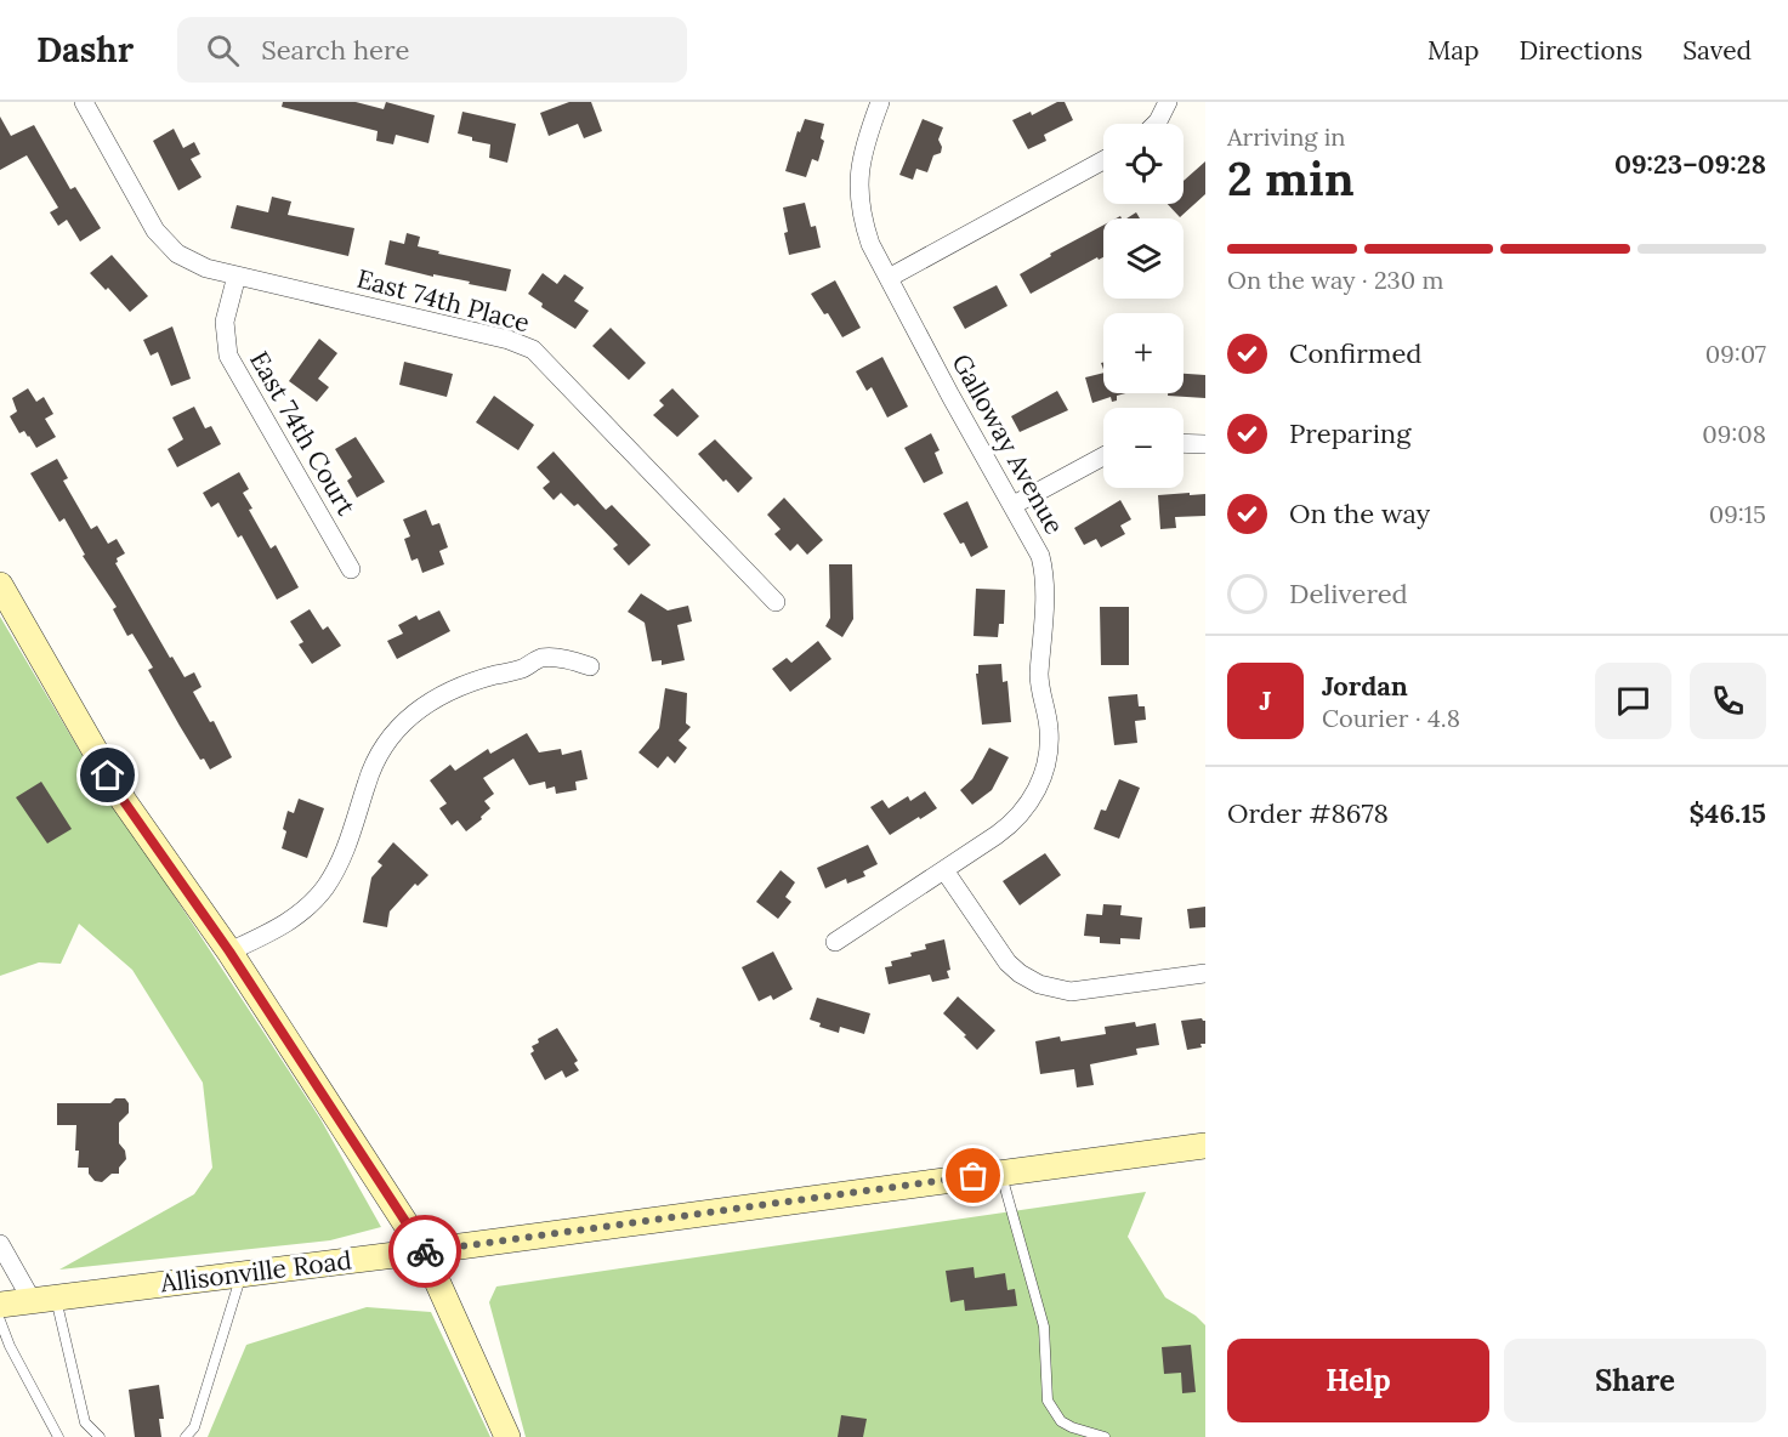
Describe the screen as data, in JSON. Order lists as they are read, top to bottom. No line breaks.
{"streets":{"main road":["Allisonville Road"],"street":["East 74th Place","East 74th Court","Galloway Avenue"]},"crossings":[["East 74th Place","East 74th Court"]],"page":{"header":"Dashr","search":"Search here","nav":["Map","Directions","Saved"],"heading":["2 min","Arriving in","09:23–09:28"],"panel":["Jordan","Courier · 4.8","Order #8678","$46.15"],"map_buttons":["+","−"],"bar":"On the way · 230 m","list":[["Confirmed","09:07"],["Preparing","09:08"],["On the way","09:15"],"Delivered"],"round":"J","buttons":["Help","Share"]}}
